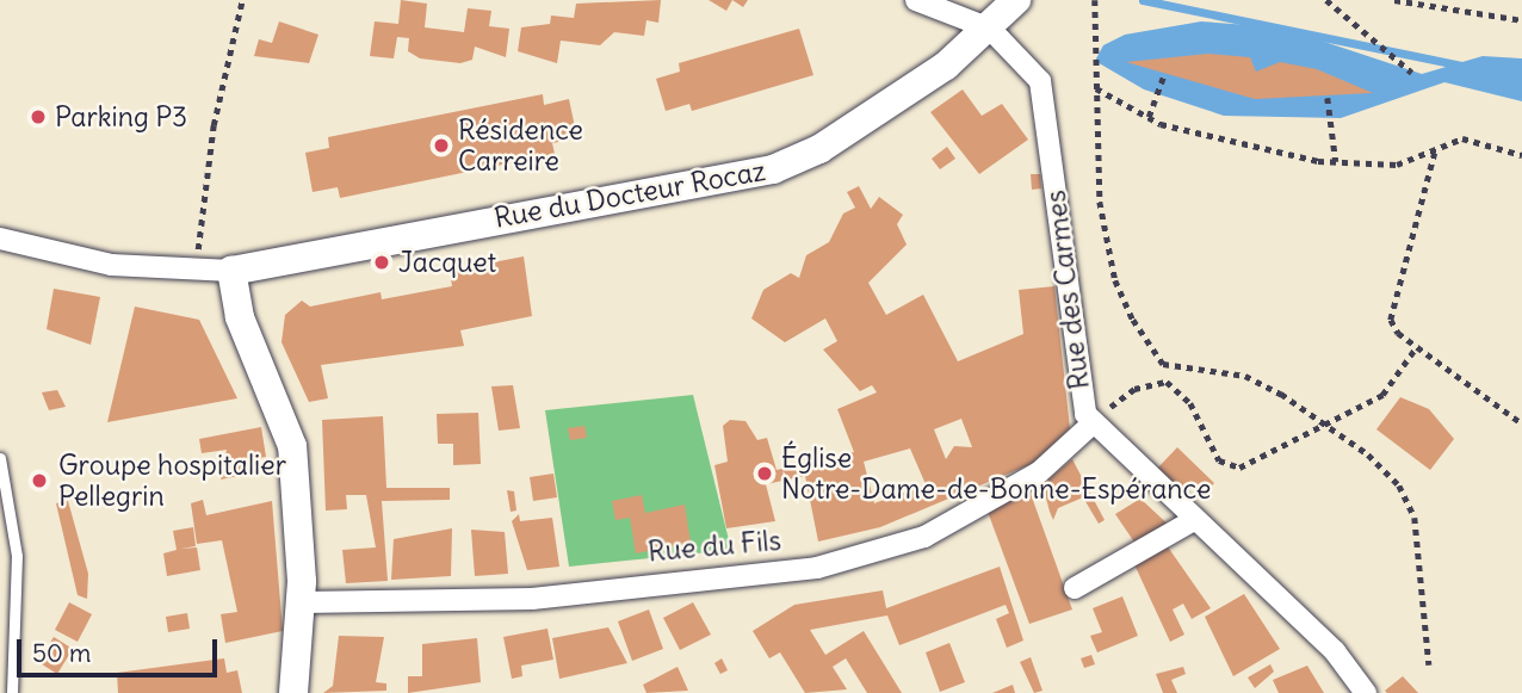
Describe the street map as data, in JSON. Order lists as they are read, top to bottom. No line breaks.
{"streets":{"street":["Rue du Docteur Rocaz","Rue des Carmes","Rue du Fils"]},"crossings":[["Rue du Docteur Rocaz","Rue des Carmes"],["Rue des Carmes","Rue du Fils"]],"places":["Parking P3","Résidence Carreire","Jacquet","Église Notre-Dame-de-Bonne-Espérance","Groupe hospitalier Pellegrin"],"scale_bar":"50 m"}
